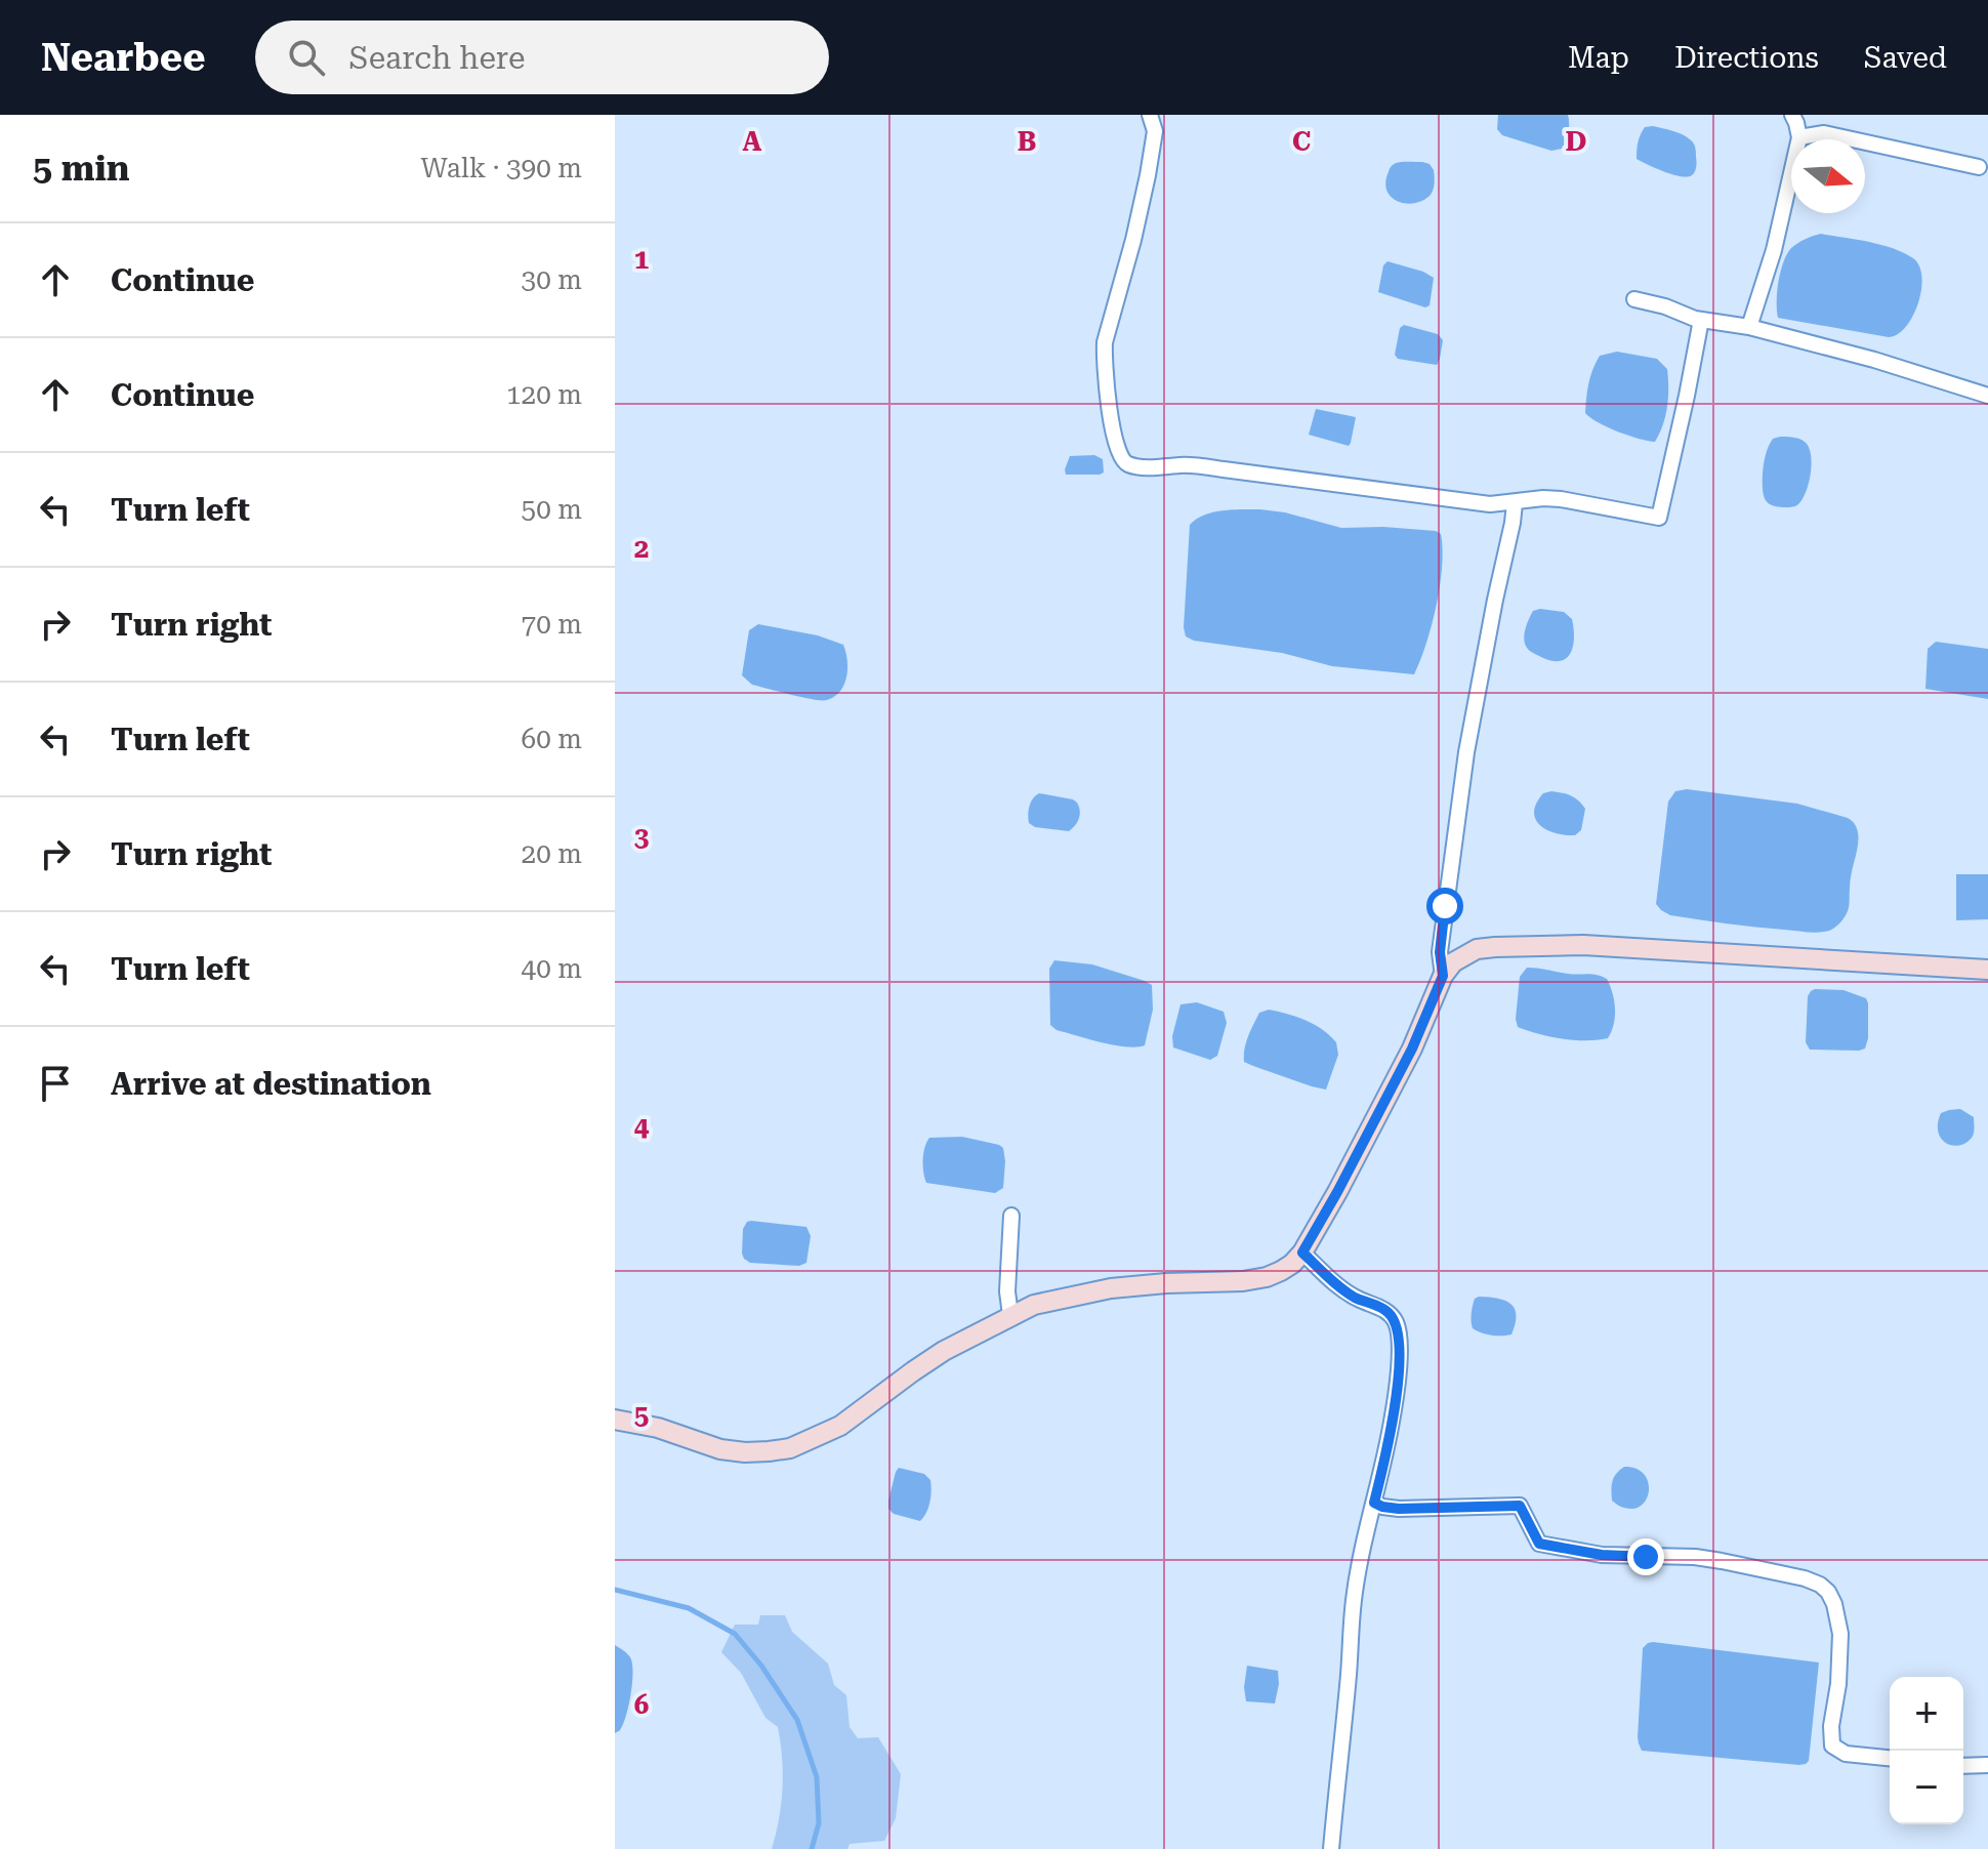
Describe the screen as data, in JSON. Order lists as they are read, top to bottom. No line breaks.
{"north":"right","page":{"header":"Nearbee","search":"Search here","nav":["Map","Directions","Saved"],"heading":["5 min","Walk · 390 m"],"list":[["Continue","30 m"],["Continue","120 m"],["Turn left","50 m"],["Turn right","70 m"],["Turn left","60 m"],["Turn right","20 m"],["Turn left","40 m"],"Arrive at destination"],"map_buttons":["+","−"]},"grid":{"columns":["A","B","C","D"],"rows":["1","2","3","4","5","6"]}}
